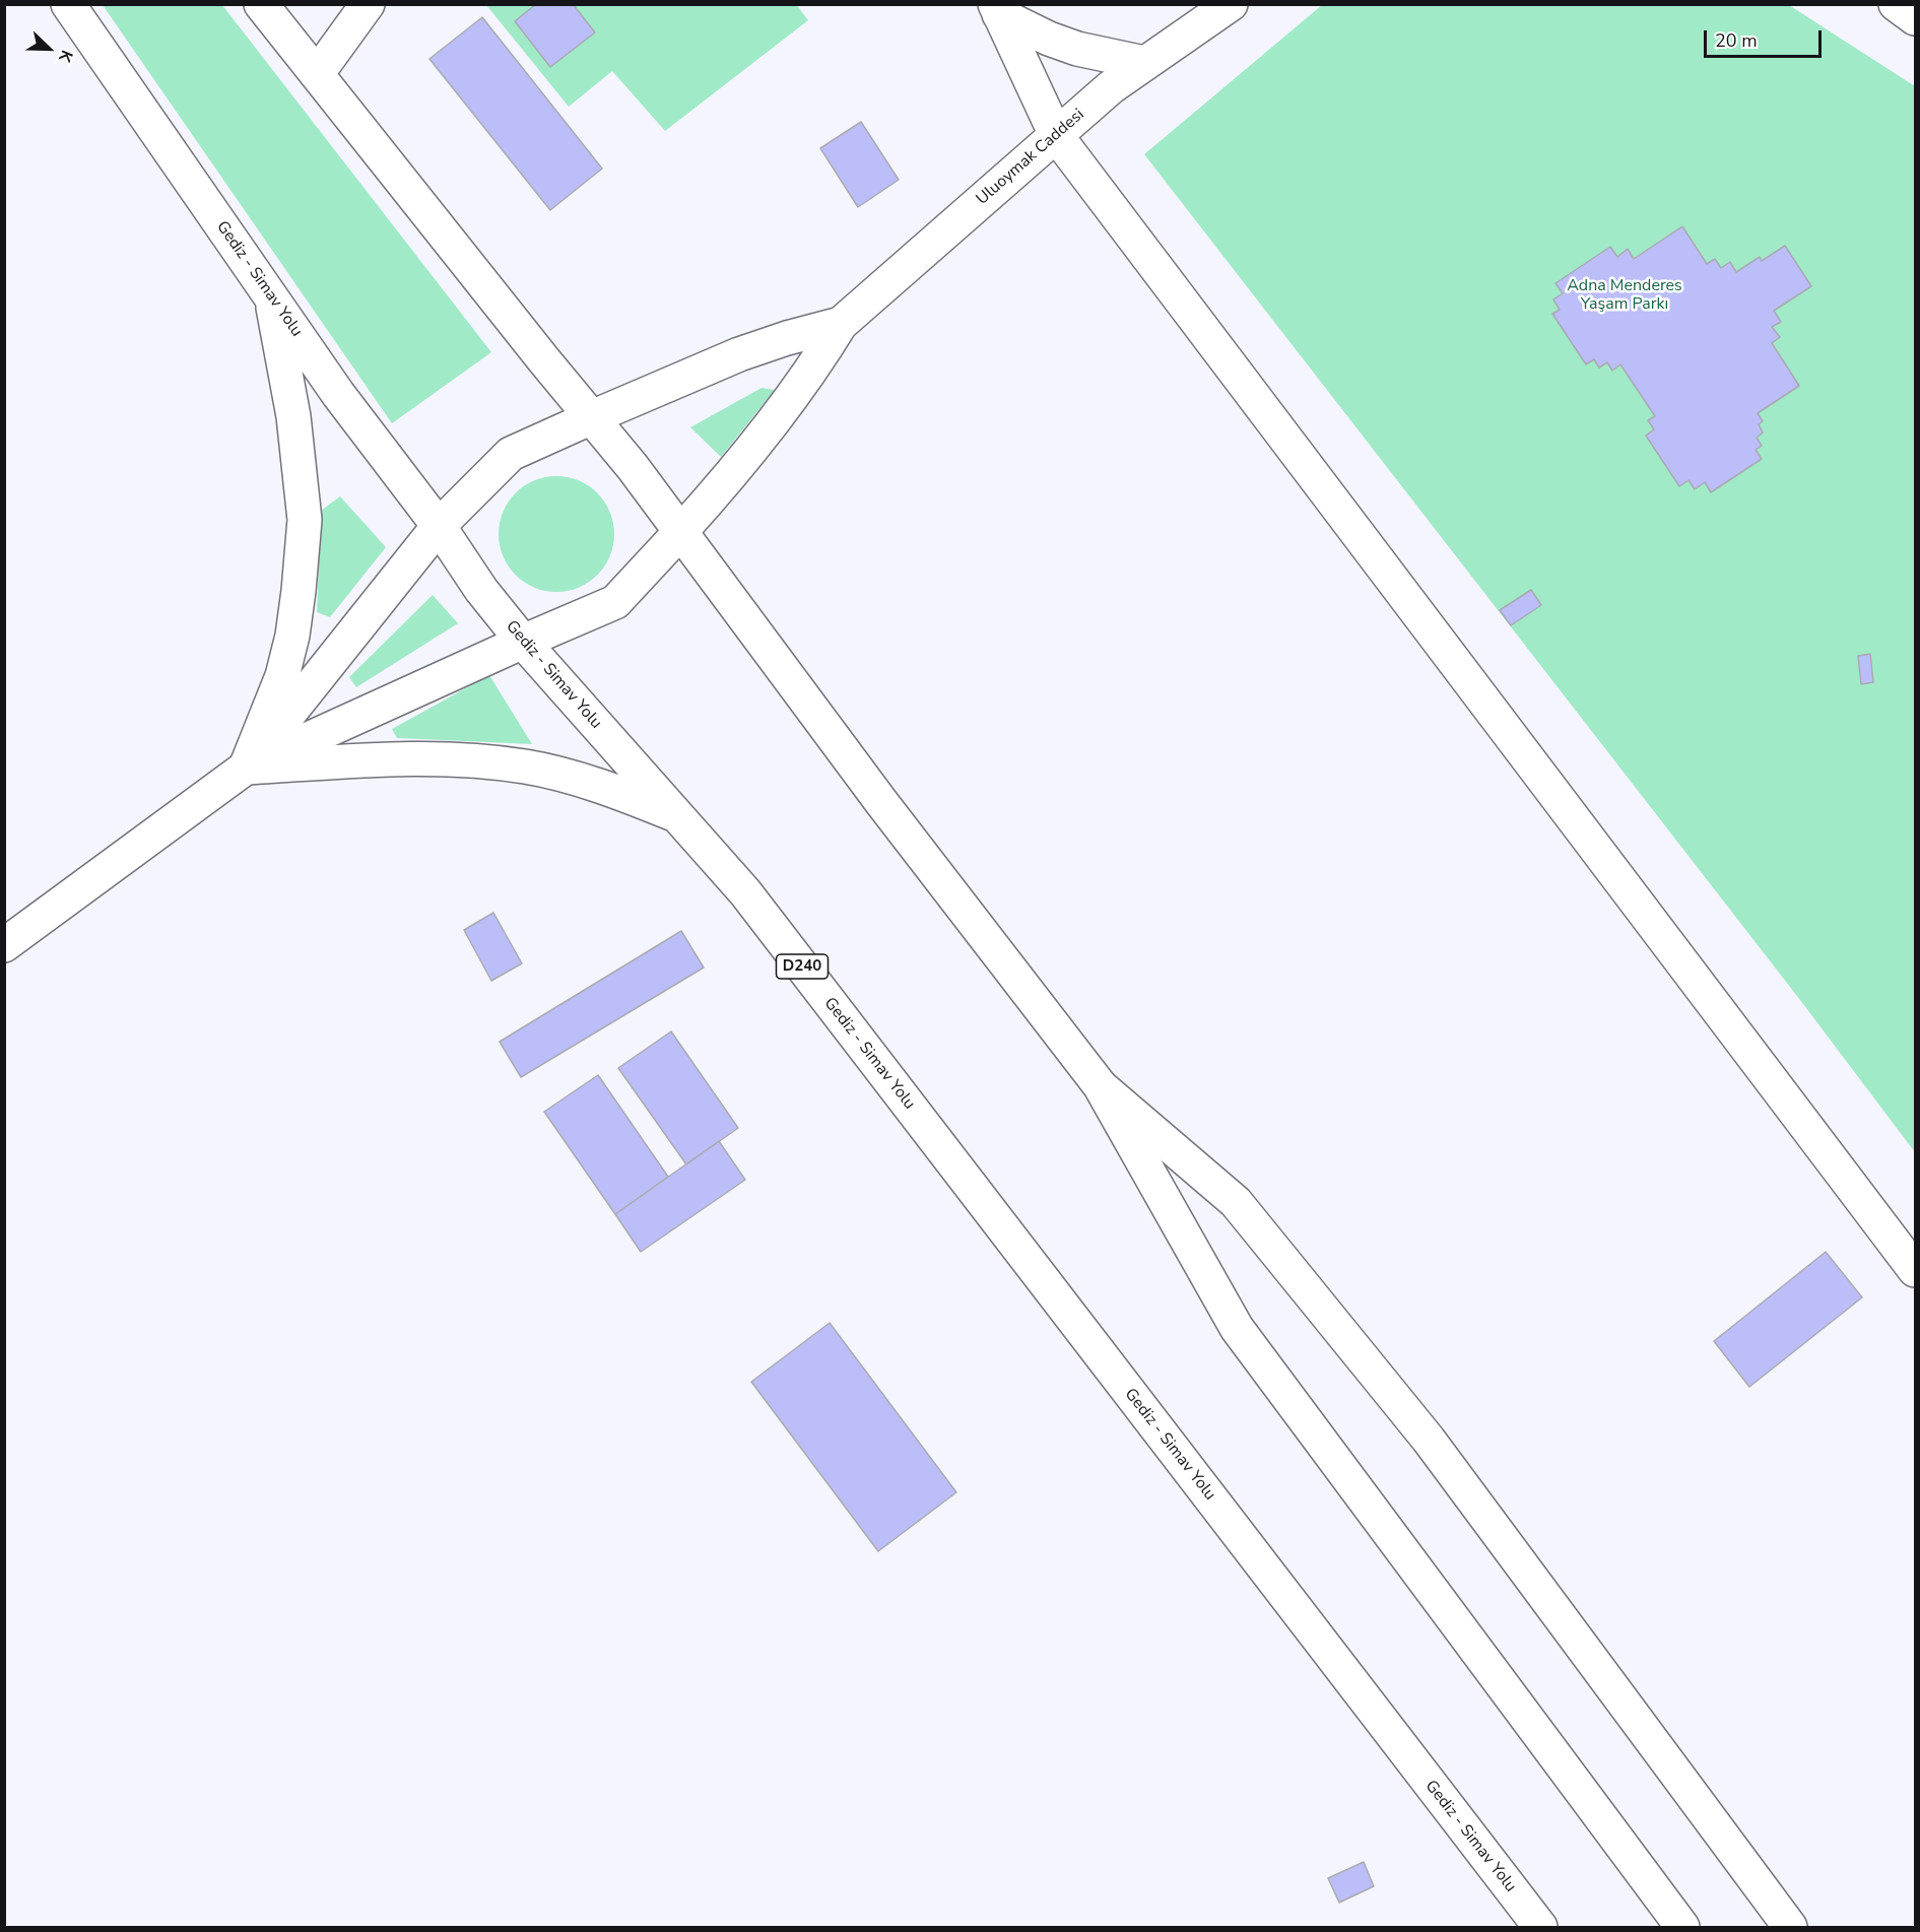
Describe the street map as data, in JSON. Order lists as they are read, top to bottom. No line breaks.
{"streets":{"main road":["Uluoymak Caddesi","Gediz - Simav Yolu","D240"]},"parks":["Adna Menderes Yaşam Parkı"],"scale_bar":"20 m","north":"bottom right"}
